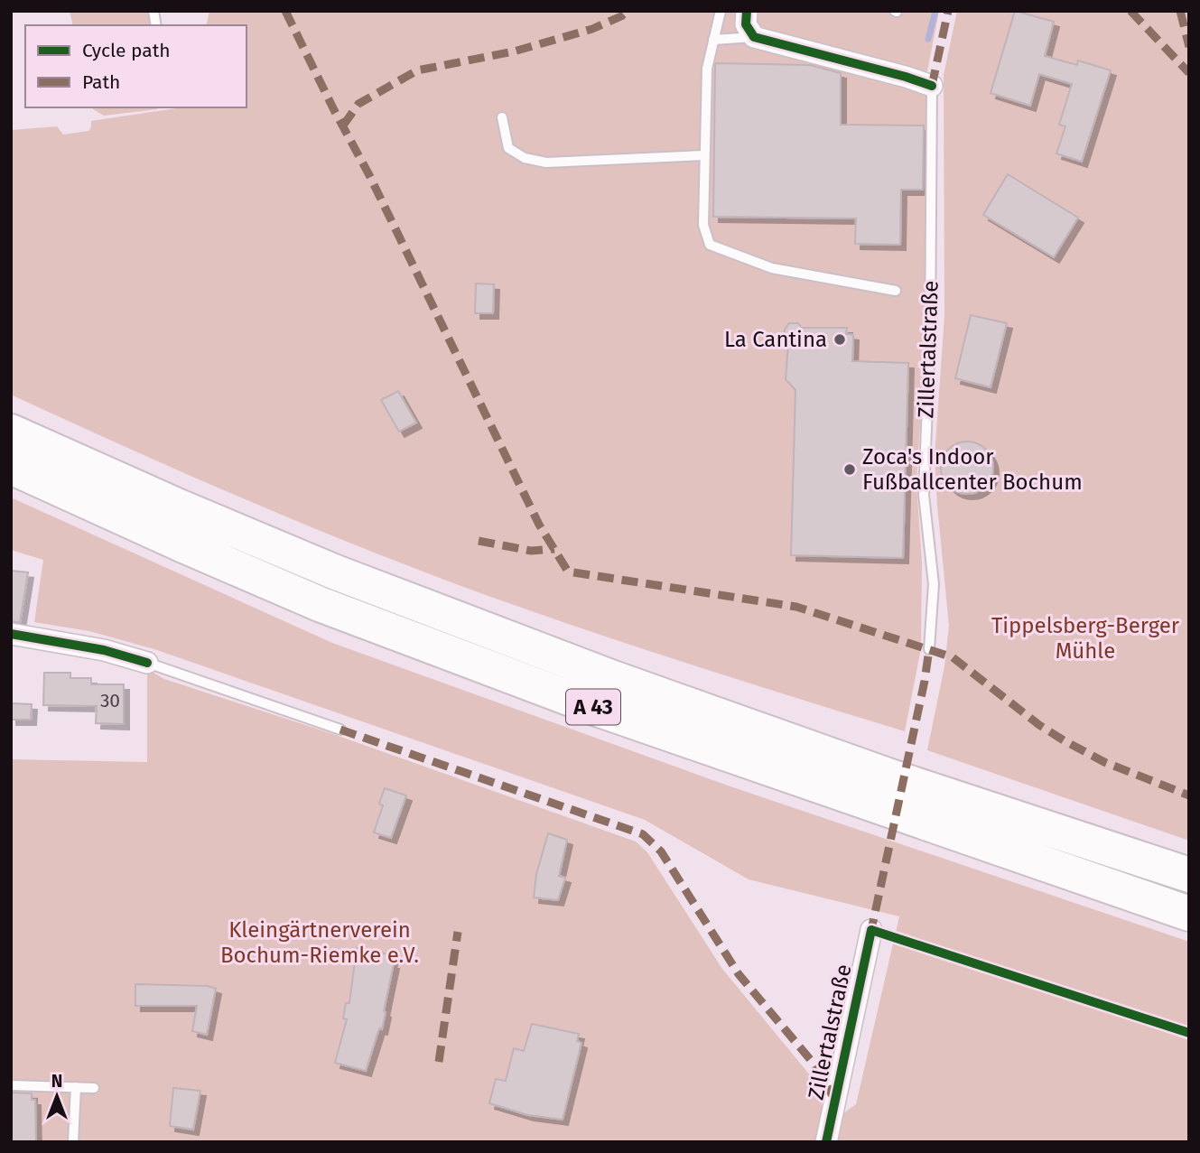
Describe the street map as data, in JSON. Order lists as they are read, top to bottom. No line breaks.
{"streets":{"highway":["A 43"],"street":["Zillertalstraße"]},"parks":["Tippelsberg-Berger Mühle","Kleingärtnerverein Bochum-Riemke e.V."],"places":["La Cantina","Zoca's Indoor Fußballcenter Bochum"],"house_numbers":["30"],"legend":["Cycle path","Path"],"north":"top"}
